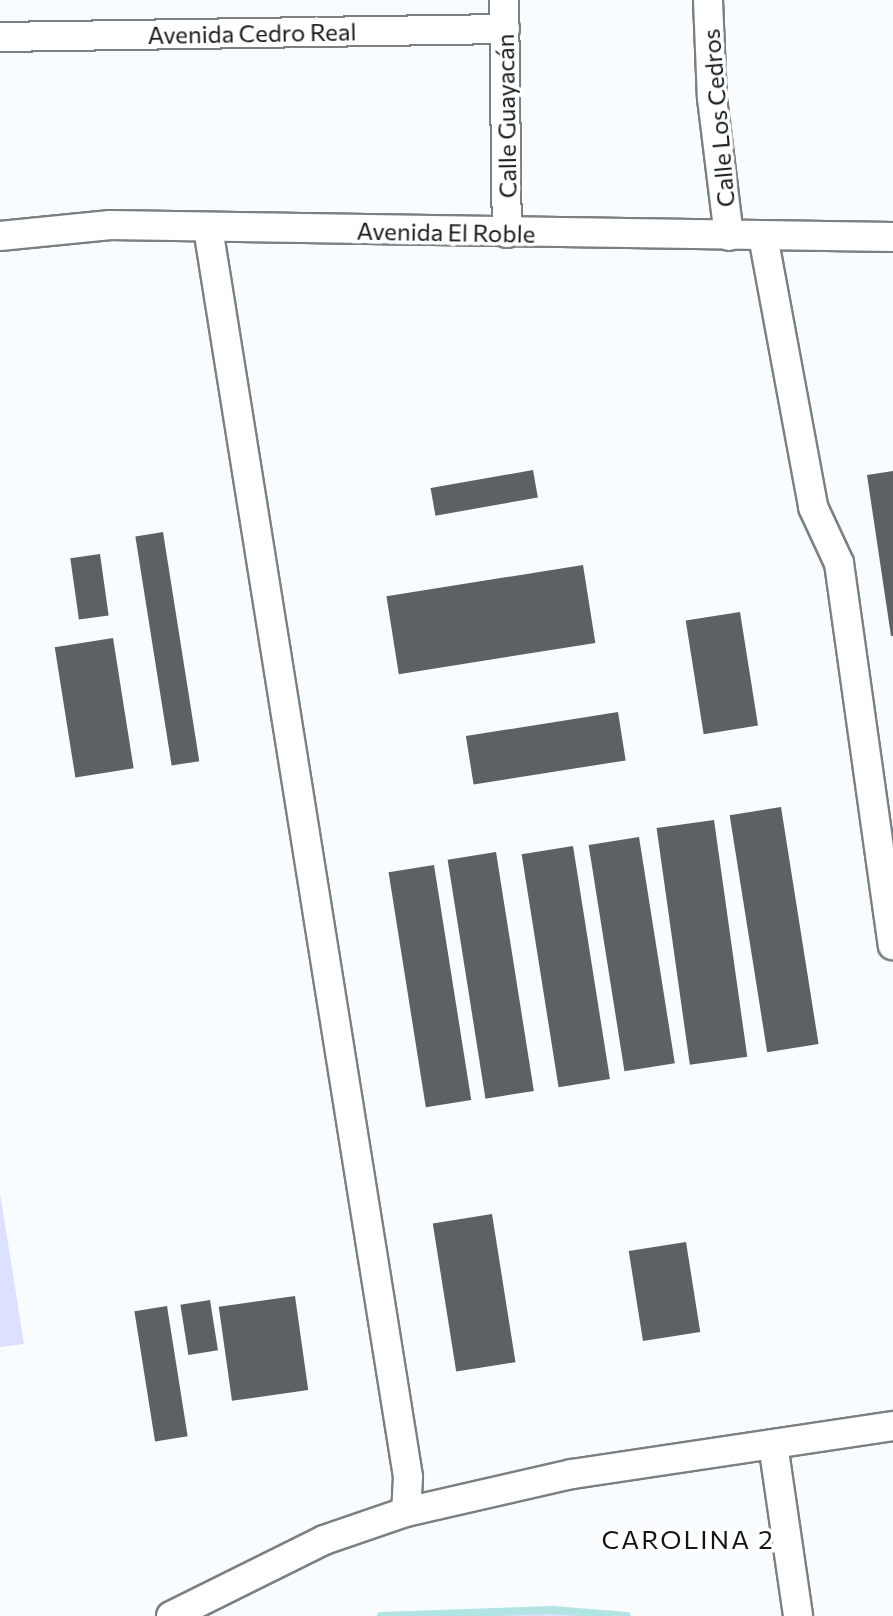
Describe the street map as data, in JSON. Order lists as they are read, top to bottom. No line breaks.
{"streets":{"street":["Avenida Cedro Real","Calle Guayacán","Calle Los Cedros","Avenida El Roble"]},"crossings":[["Avenida Cedro Real","Calle Guayacán"],["Calle Guayacán","Avenida El Roble"],["Calle Los Cedros","Avenida El Roble"]],"districts":["CAROLINA 2"]}
